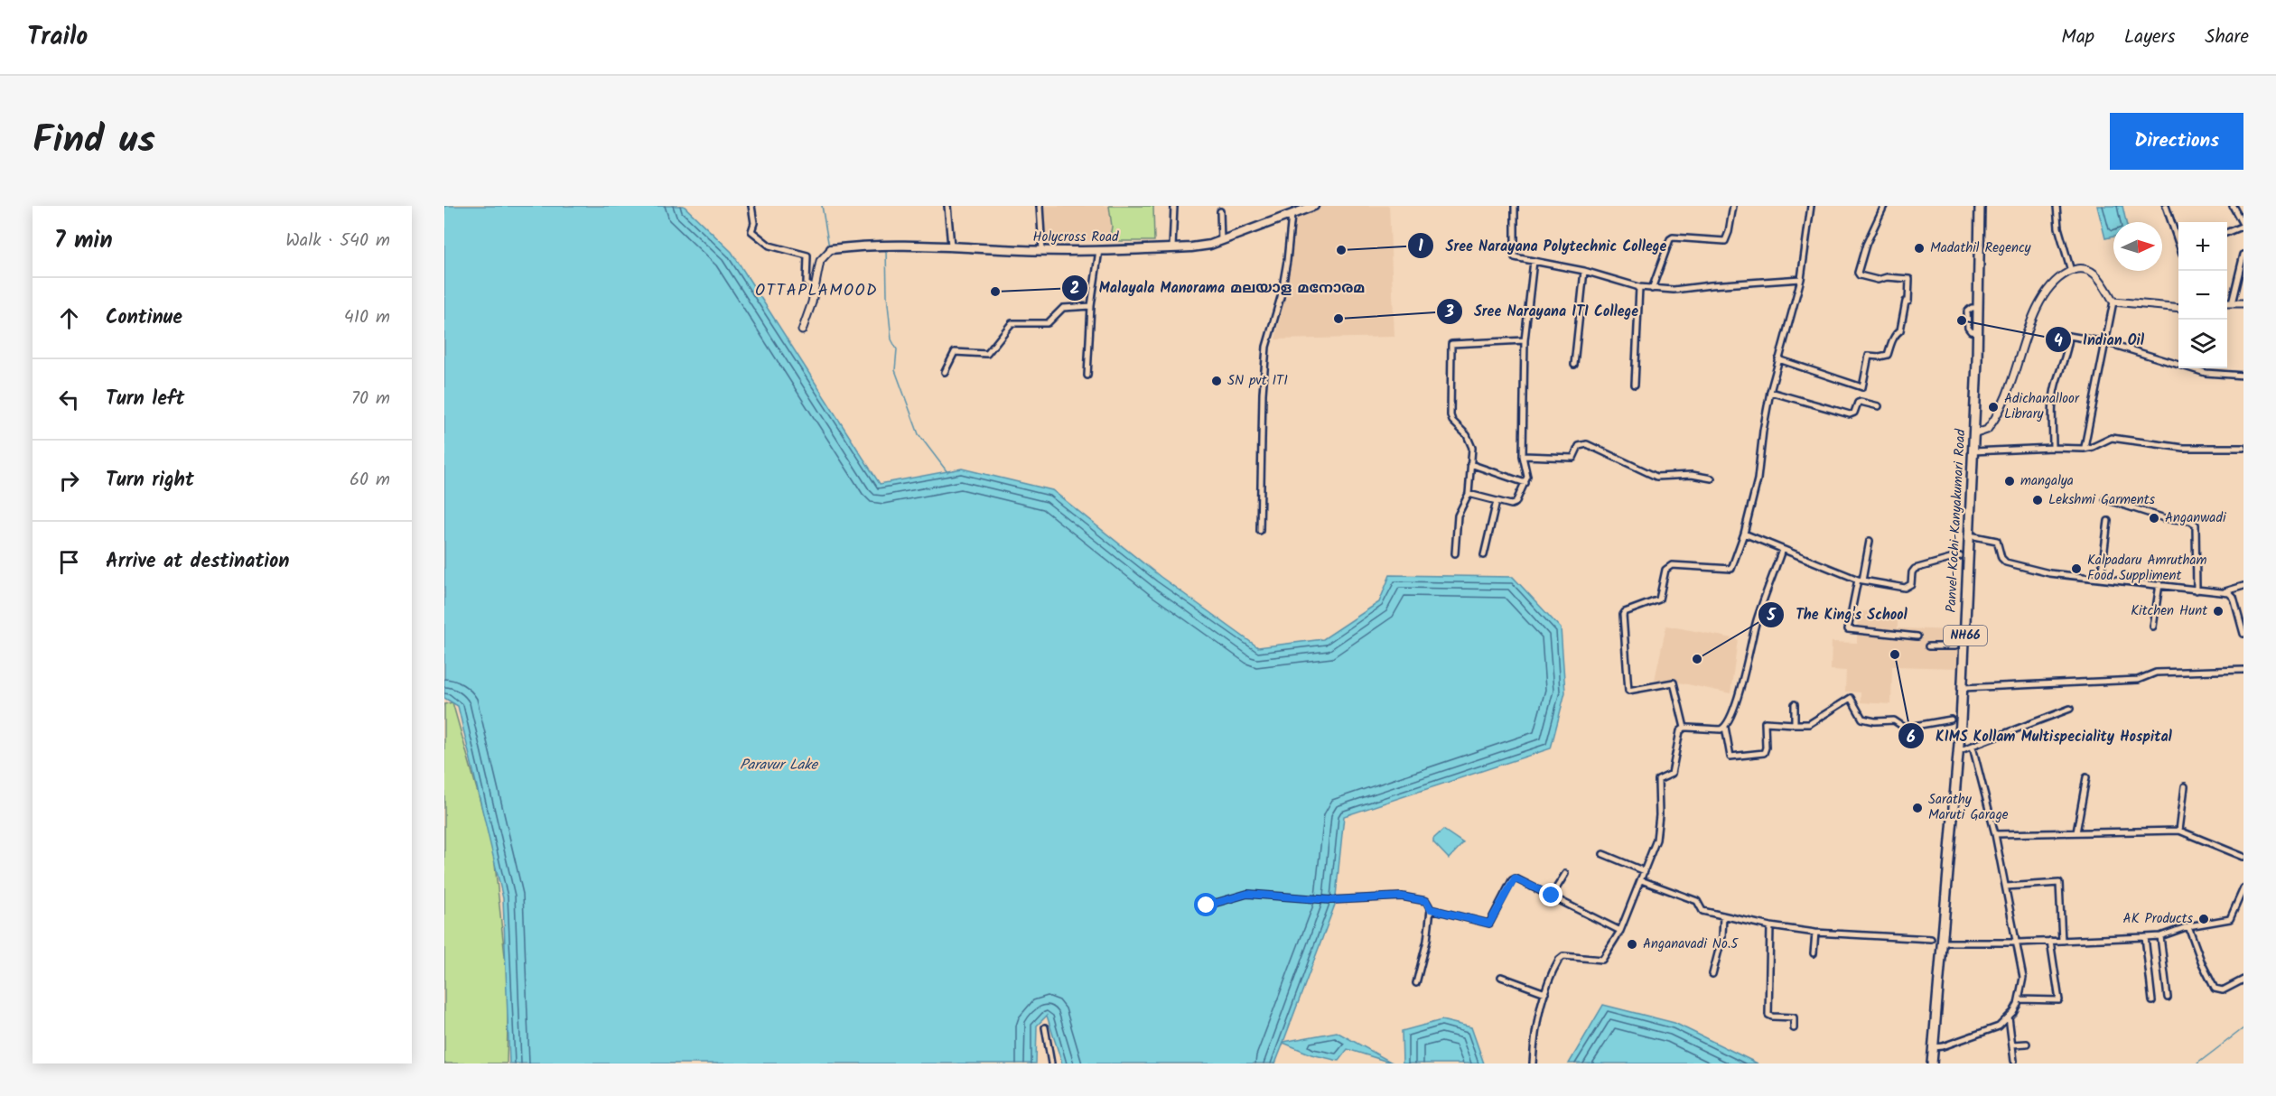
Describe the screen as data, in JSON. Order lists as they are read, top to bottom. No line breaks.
{"streets":{"highway":["Panvel-Kochi-Kanyakumari Road","NH66"],"main road":["Holycross Road"]},"districts":["OTTAPLAMOOD"],"water":["Paravur Lake"],"places":["Madathil Regency","Sree Narayana Polytechnic College","Malayala Manorama മലയാള മനോരമ","Sree Narayana ITI College","Indian Oil","SN pvt ITI","Adichanalloor Library","mangalya","Lekshmi Garments","Anganwadi","Kalpadaru Amrutham Food Suppliment","Kitchen Hunt","KIMS Kollam Multispeciality Hospital","The King's School","Sarathy Maruti Garage","AK Products","Anganavadi No.5"],"north":"right","page":{"header":"Trailo","nav":["Map","Layers","Share"],"title":"Find us","buttons":"Directions","heading":["7 min","Walk · 540 m"],"map_buttons":["+","−"],"list":[["Continue","410 m"],["Turn left","70 m"],["Turn right","60 m"],"Arrive at destination"]}}
